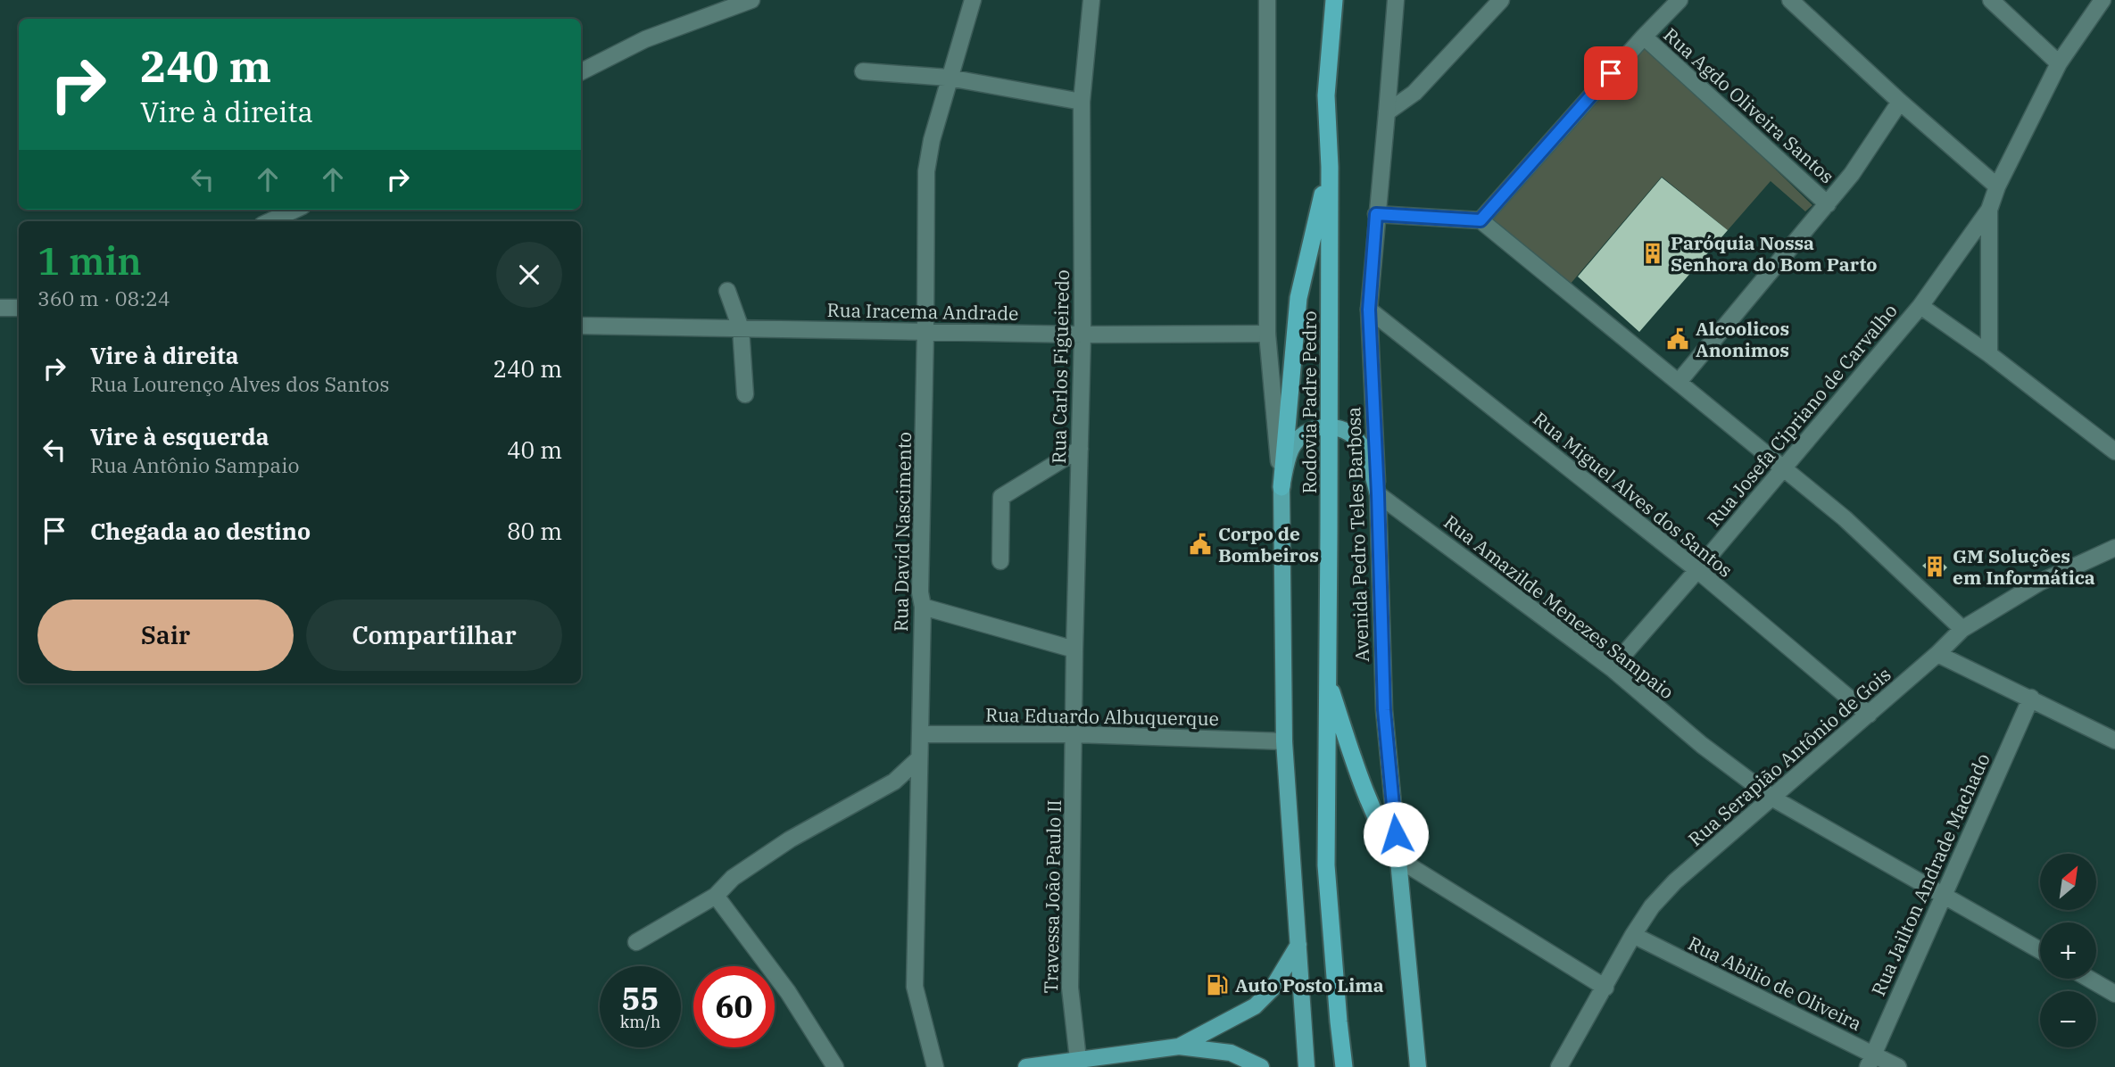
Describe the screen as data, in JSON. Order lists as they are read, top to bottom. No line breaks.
{"streets":{"highway":["Rodovia Padre Pedro"],"main road":["Avenida Pedro Teles Barbosa"],"street":["Rua Agdo Oliveira Santos","Rua Iracema Andrade","Rua Carlos Figueiredo","Rua Josefa Cipriano de Carvalho","Rua Miguel Alves dos Santos","Rua David Nascimento","Rua Amazilde Menezes Sampaio","Rua Eduardo Albuquerque","Rua Serapião Antônio de Gois","Rua Jailton Andrade Machado","Travessa João Paulo II","Rua Abilio de Oliveira"]},"crossings":[["Rua Iracema Andrade","Rua Carlos Figueiredo"],["Rua Iracema Andrade","Rua David Nascimento"],["Rua Carlos Figueiredo","Rua Eduardo Albuquerque"],["Rua Carlos Figueiredo","Travessa João Paulo II"],["Rua Josefa Cipriano de Carvalho","Rua Miguel Alves dos Santos"],["Rua Josefa Cipriano de Carvalho","Rua Amazilde Menezes Sampaio"],["Rua Miguel Alves dos Santos","Avenida Pedro Teles Barbosa"],["Rua Miguel Alves dos Santos","Rua Serapião Antônio de Gois"],["Rua David Nascimento","Rua Eduardo Albuquerque"],["Avenida Pedro Teles Barbosa","Rua Amazilde Menezes Sampaio"],["Rua Amazilde Menezes Sampaio","Rua Serapião Antônio de Gois"],["Rua Amazilde Menezes Sampaio","Rua Jailton Andrade Machado"],["Rua Eduardo Albuquerque","Travessa João Paulo II"],["Rua Serapião Antônio de Gois","Rua Abilio de Oliveira"],["Rua Jailton Andrade Machado","Rua Abilio de Oliveira"]],"places":{"building":["Paróquia Nossa Senhora do Bom Parto","GM Soluções em Informática"],"public building":["Alcoolicos Anonimos","Corpo de Bombeiros"],"fuel station":["Auto Posto Lima"]},"north":"top right","page":{"turn":["240 m","Vire à direita"],"heading":["1 min","360 m · 08:24"],"list":[{"name":"Vire à direita","note":"Rua Lourenço Alves dos Santos","value":"240 m"},{"name":"Vire à esquerda","note":"Rua Antônio Sampaio","value":"40 m"},{"name":"Chegada ao destino","value":"80 m"}],"buttons":["Sair","Compartilhar"],"map_buttons":["+","−"],"speed":"55 km/h","limit":"60"}}
